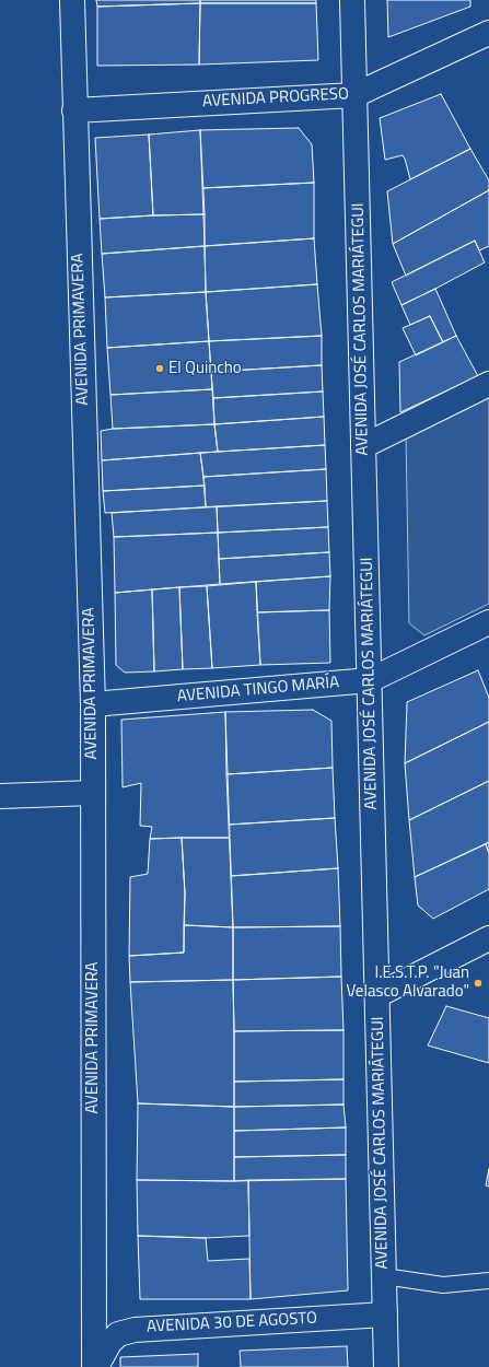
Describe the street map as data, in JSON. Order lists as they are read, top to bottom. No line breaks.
{"streets":{"street":["AVENIDA PROGRESO","AVENIDA PRIMAVERA","AVENIDA JOSÉ CARLOS MARIÁTEGUI","AVENIDA TINGO MARÍA","AVENIDA 30 DE AGOSTO"]},"crossings":[["AVENIDA PROGRESO","AVENIDA PRIMAVERA"],["AVENIDA PROGRESO","AVENIDA JOSÉ CARLOS MARIÁTEGUI"],["AVENIDA PRIMAVERA","AVENIDA TINGO MARÍA"],["AVENIDA PRIMAVERA","AVENIDA 30 DE AGOSTO"],["AVENIDA JOSÉ CARLOS MARIÁTEGUI","AVENIDA TINGO MARÍA"],["AVENIDA JOSÉ CARLOS MARIÁTEGUI","AVENIDA 30 DE AGOSTO"]],"places":["El Quincho","I.E.S.T.P. \"Juan Velasco Alvarado\""]}
